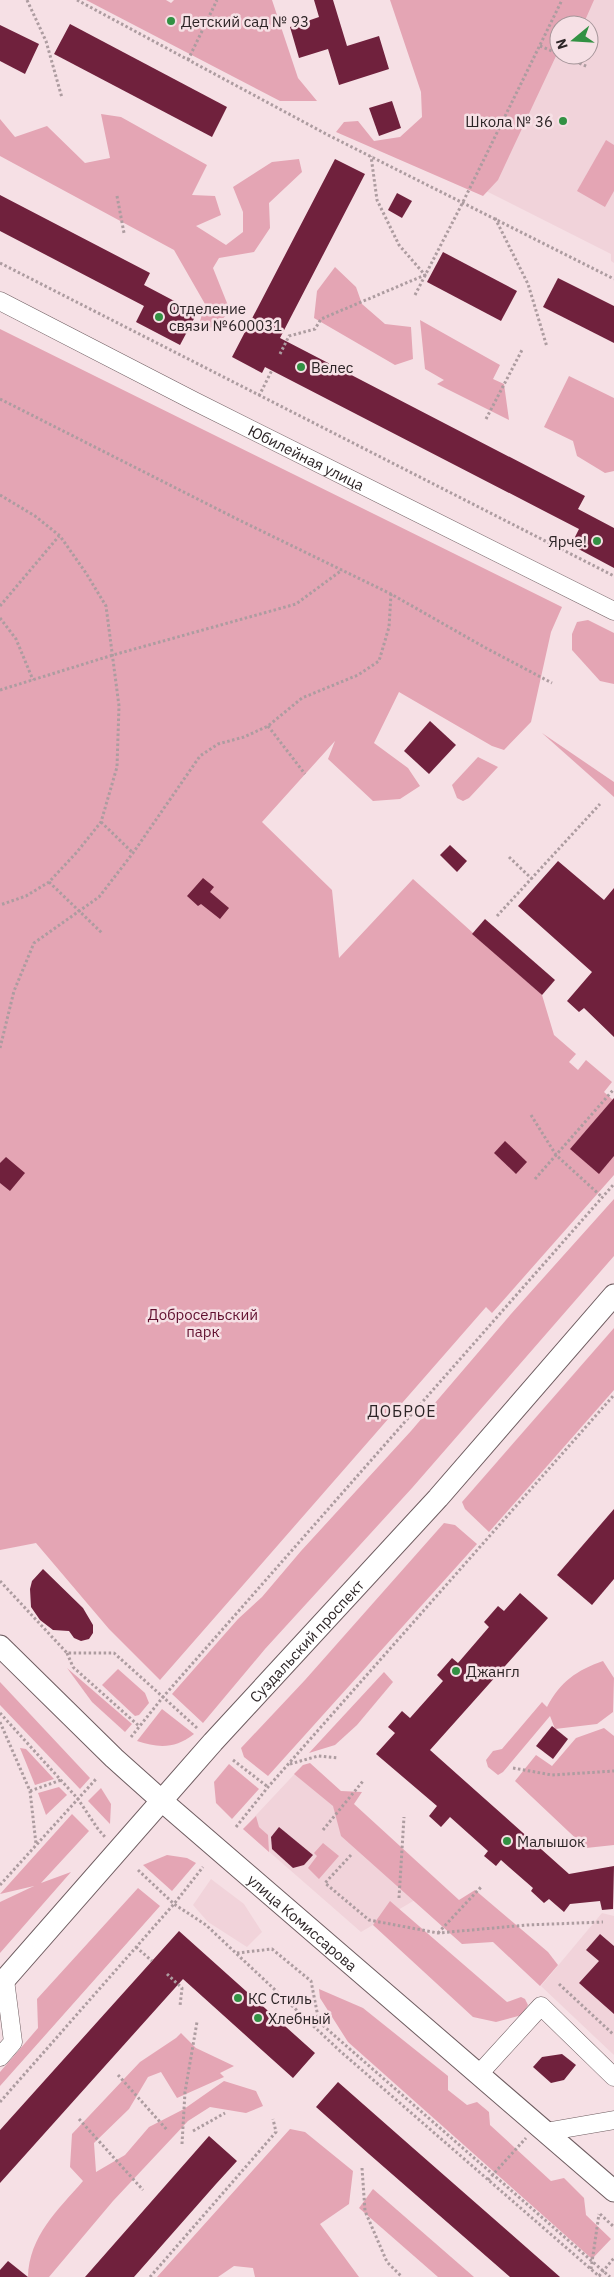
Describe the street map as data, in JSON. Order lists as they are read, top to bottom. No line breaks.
{"streets":{"main road":["Суздальский проспект","улица Комиссарова"],"street":["Юбилейная улица"]},"crossings":[["Суздальский проспект","улица Комиссарова"]],"districts":["ДОБРОЕ"],"parks":["Добросельский парк"],"places":["Детский сад № 93","Школа № 36","Отделение связи №600031","Велес","Ярче!","Джангл","Малышок","КС Стиль","Хлебный"],"north":"left"}
